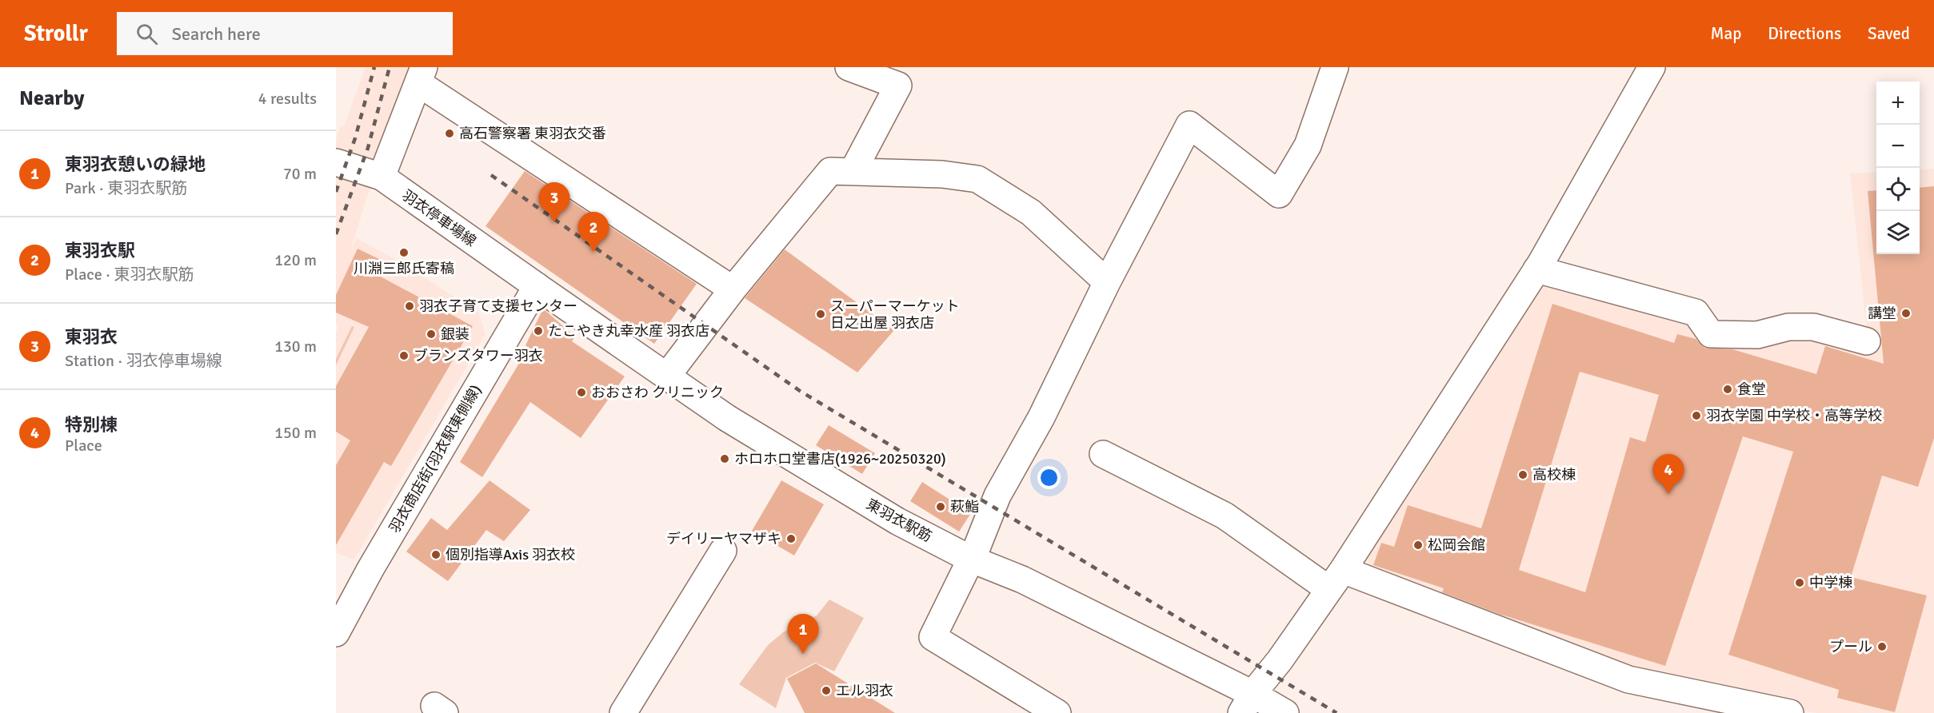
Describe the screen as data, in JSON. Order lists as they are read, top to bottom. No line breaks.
{"streets":{"street":["羽衣停車場線","羽衣商店街(羽衣駅東側線)","東羽衣駅筋"]},"crossings":[["羽衣停車場線","羽衣商店街(羽衣駅東側線)"],["羽衣停車場線","東羽衣駅筋"],["羽衣商店街(羽衣駅東側線)","東羽衣駅筋"]],"places":["高石警察署 東羽衣交番","川淵三郎氏寄稿","羽衣子育て支援センター","講堂","スーパーマーケット 日之出屋 羽衣店","たこやき丸幸水産 羽衣店","銀装","ブランズタワー羽衣","食堂","おおさわ クリニック","羽衣学園 中学校・高等学校","ホロホロ堂書店(1926~20250320)","高校棟","萩鮨","デイリーヤマザキ","松岡会館","個別指導Axis 羽衣校","中学棟","プール","エル羽衣"],"page":{"header":"Strollr","search":"Search here","nav":["Map","Directions","Saved"],"heading":["Nearby","4 results"],"map_buttons":["+","−"],"list":[{"mark":"1","name":"東羽衣憩いの緑地","note":"Park · 東羽衣駅筋","value":"70 m"},{"mark":"2","name":"東羽衣駅","note":"Place · 東羽衣駅筋","value":"120 m"},{"mark":"3","name":"東羽衣","note":"Station · 羽衣停車場線","value":"130 m"},{"mark":"4","name":"特別棟","note":"Place","value":"150 m"}],"pins":["3","2","4","1"]}}
